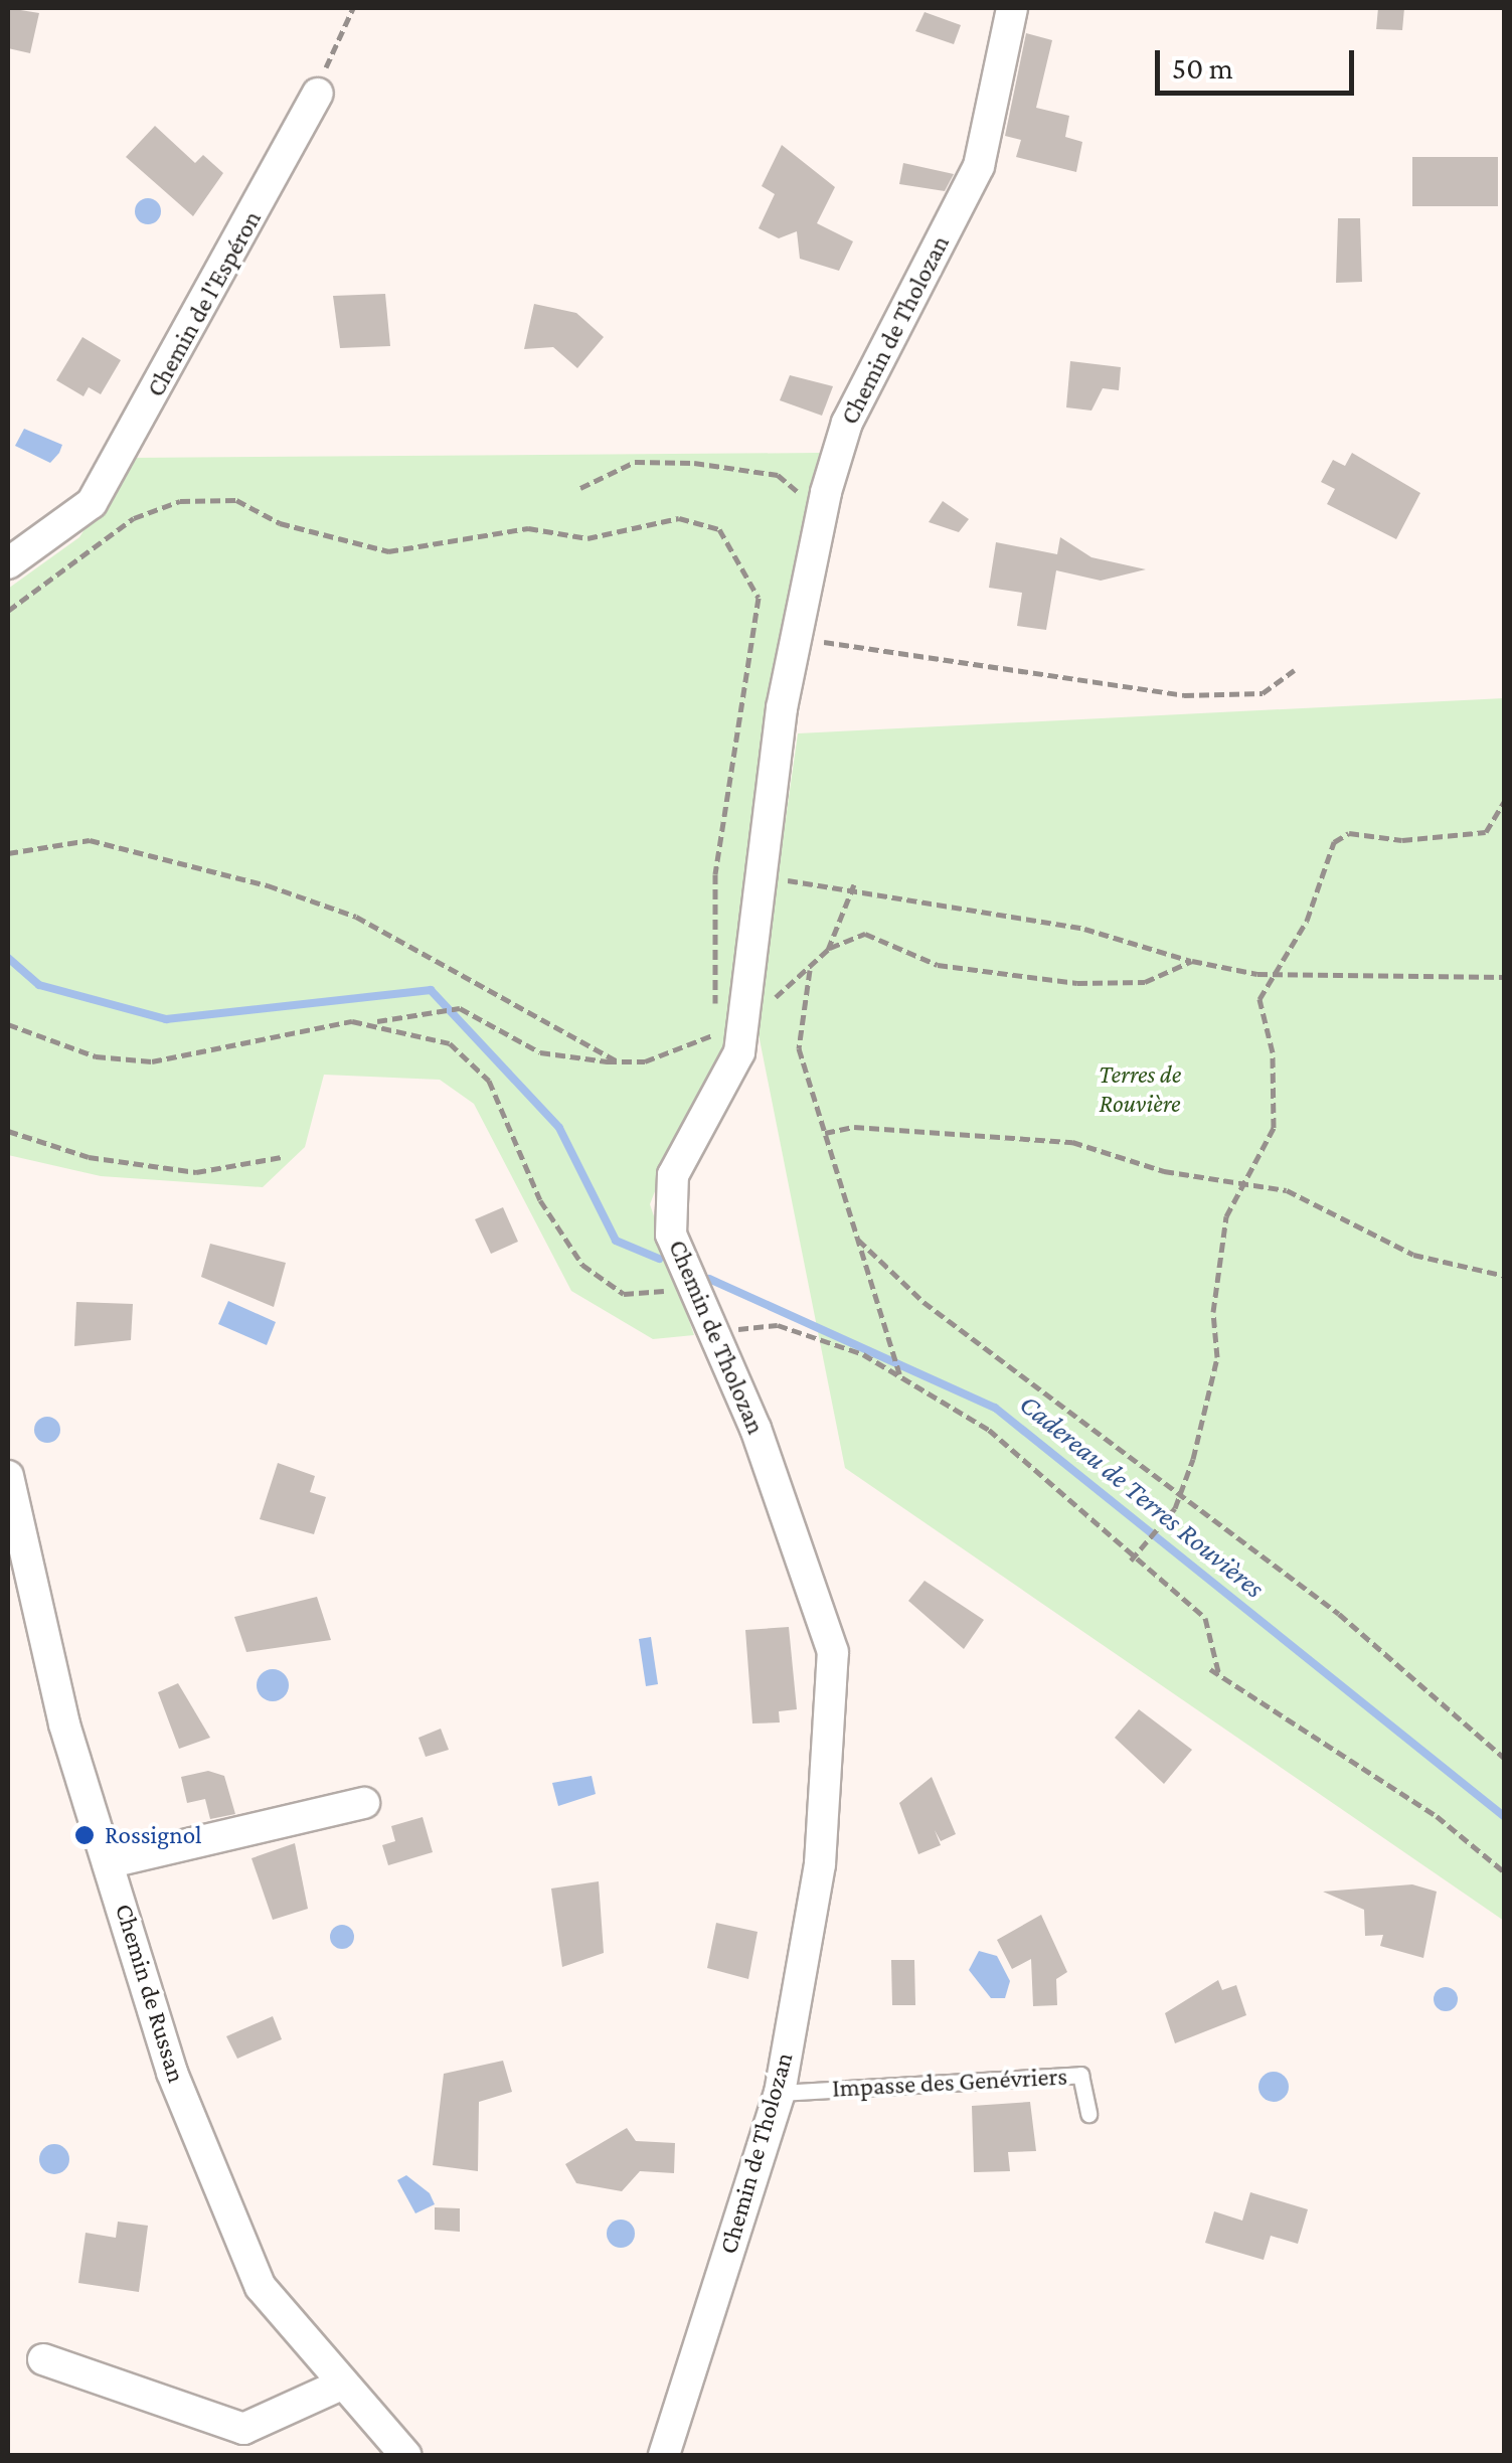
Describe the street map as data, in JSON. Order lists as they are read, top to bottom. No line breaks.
{"streets":{"street":["Chemin de l'Espéron","Chemin de Tholozan","Chemin de Russan"],"lane":["Impasse des Genévriers"]},"crossings":[["Chemin de Tholozan","Impasse des Genévriers"]],"water":["Cadereau de Terres Rouvières"],"parks":["Terres de Rouvière"],"places":["Rossignol"],"scale_bar":"50 m"}
